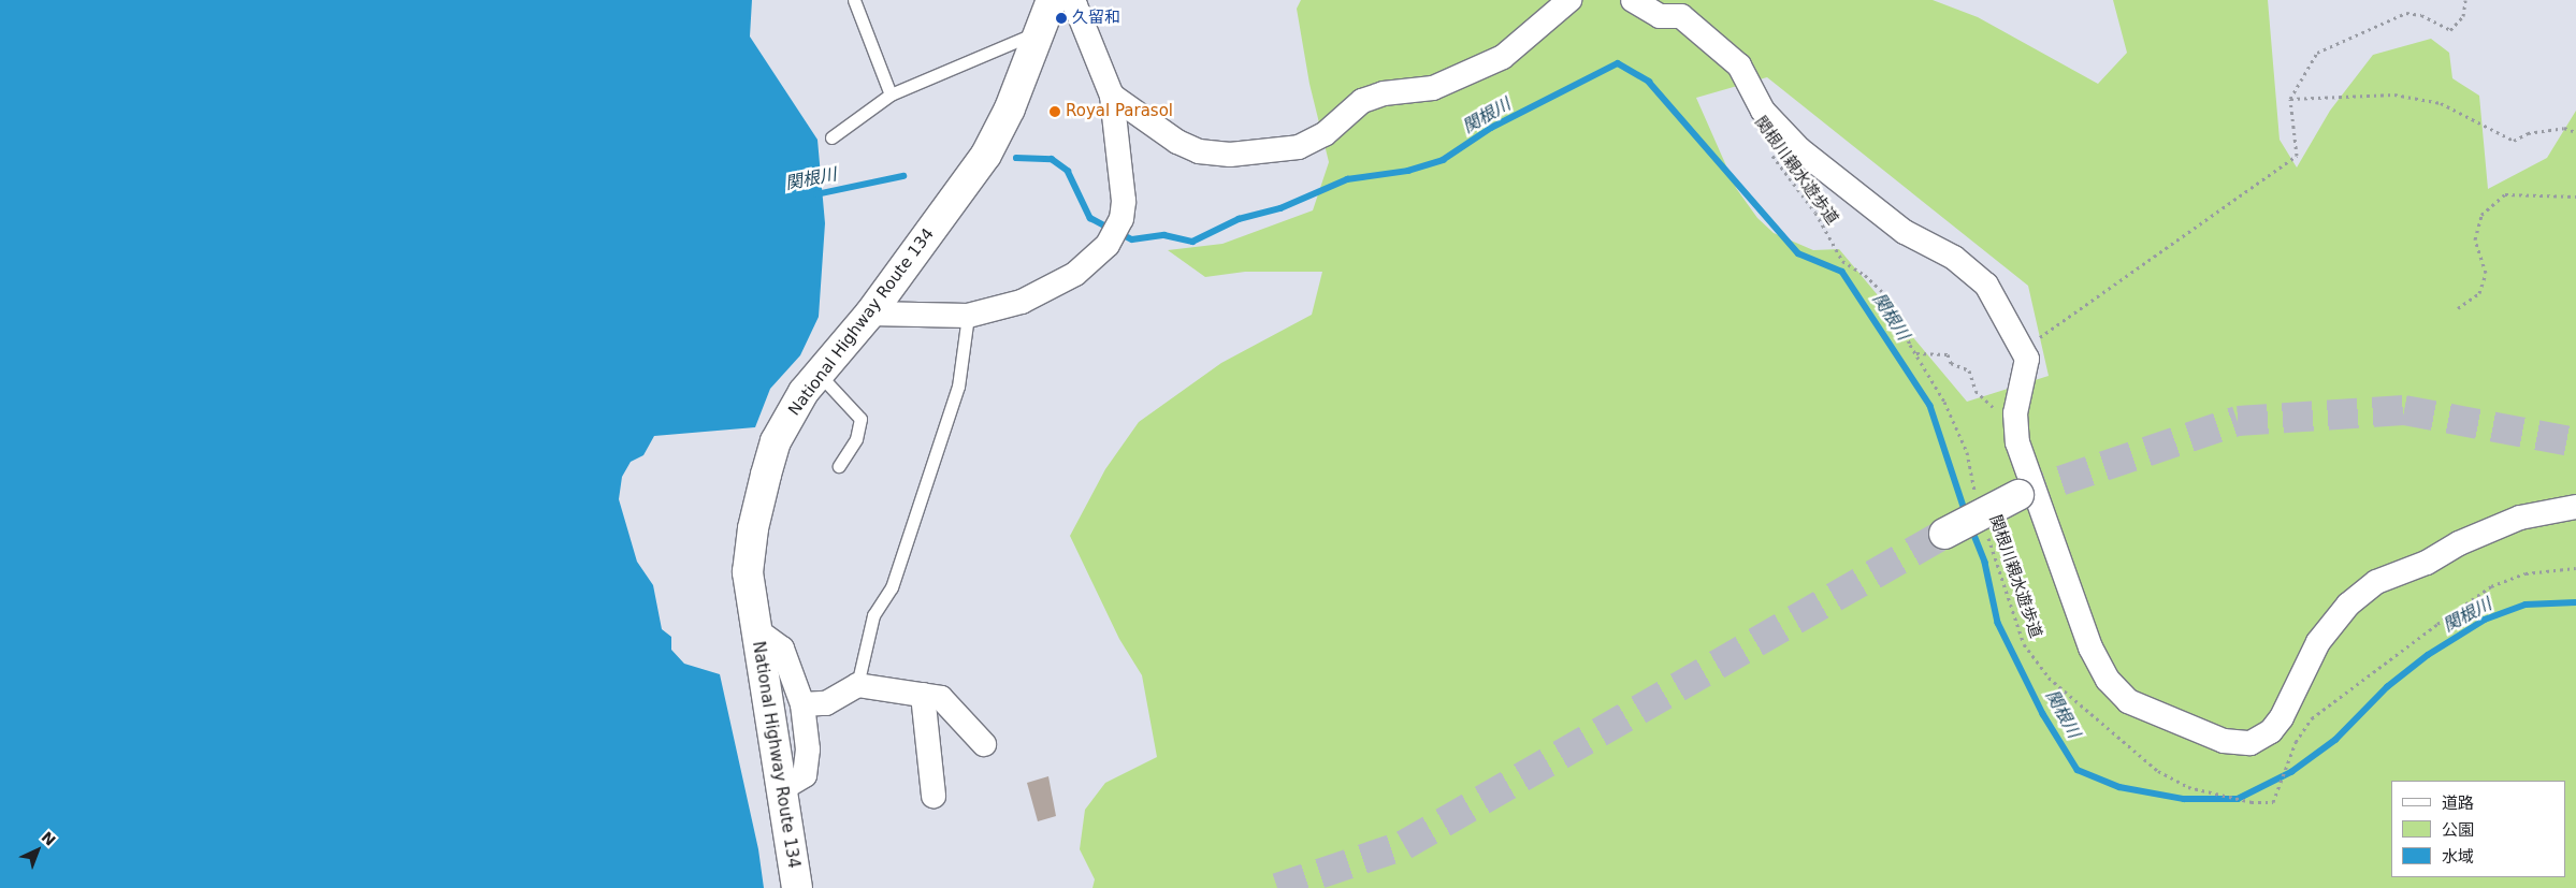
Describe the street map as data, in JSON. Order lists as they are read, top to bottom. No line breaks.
{"streets":{"main road":["National Highway Route 134"],"path":["関根川親水遊歩道"]},"water":["関根川"],"places":["久留和","Royal Parasol"],"legend":["道路","公園","水域"],"north":"top right"}
